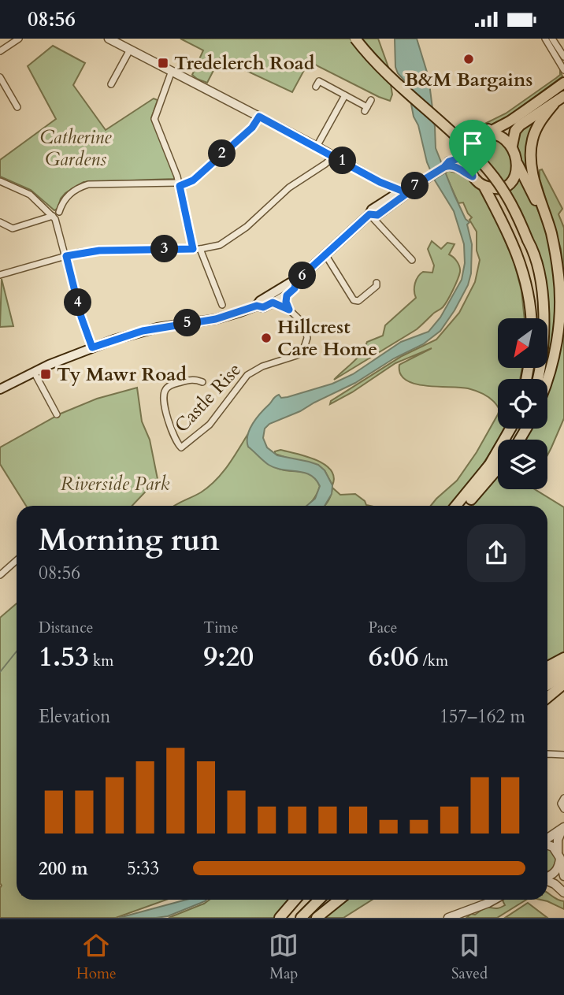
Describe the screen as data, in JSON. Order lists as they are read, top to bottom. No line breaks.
{"streets":{"street":["Castle Rise"]},"parks":["Catherine Gardens","Riverside Park"],"places":{"other":["B&M Bargains","Hillcrest Care Home"],"transit":["Tredelerch Road","Ty Mawr Road"]},"north":"bottom left","page":{"status":"08:56","pins":["2","1","7","3","6","4","5"],"heading":["Morning run","08:56"],"stats":[["Distance","1.53 km"],["Time","9:20"],["Pace","6:06 /km"]],"chart":["Elevation","157–162 m"],"list":[{"name":"200 m","note":"5:33"}],"tabs":["Home","Map","Saved"]}}
